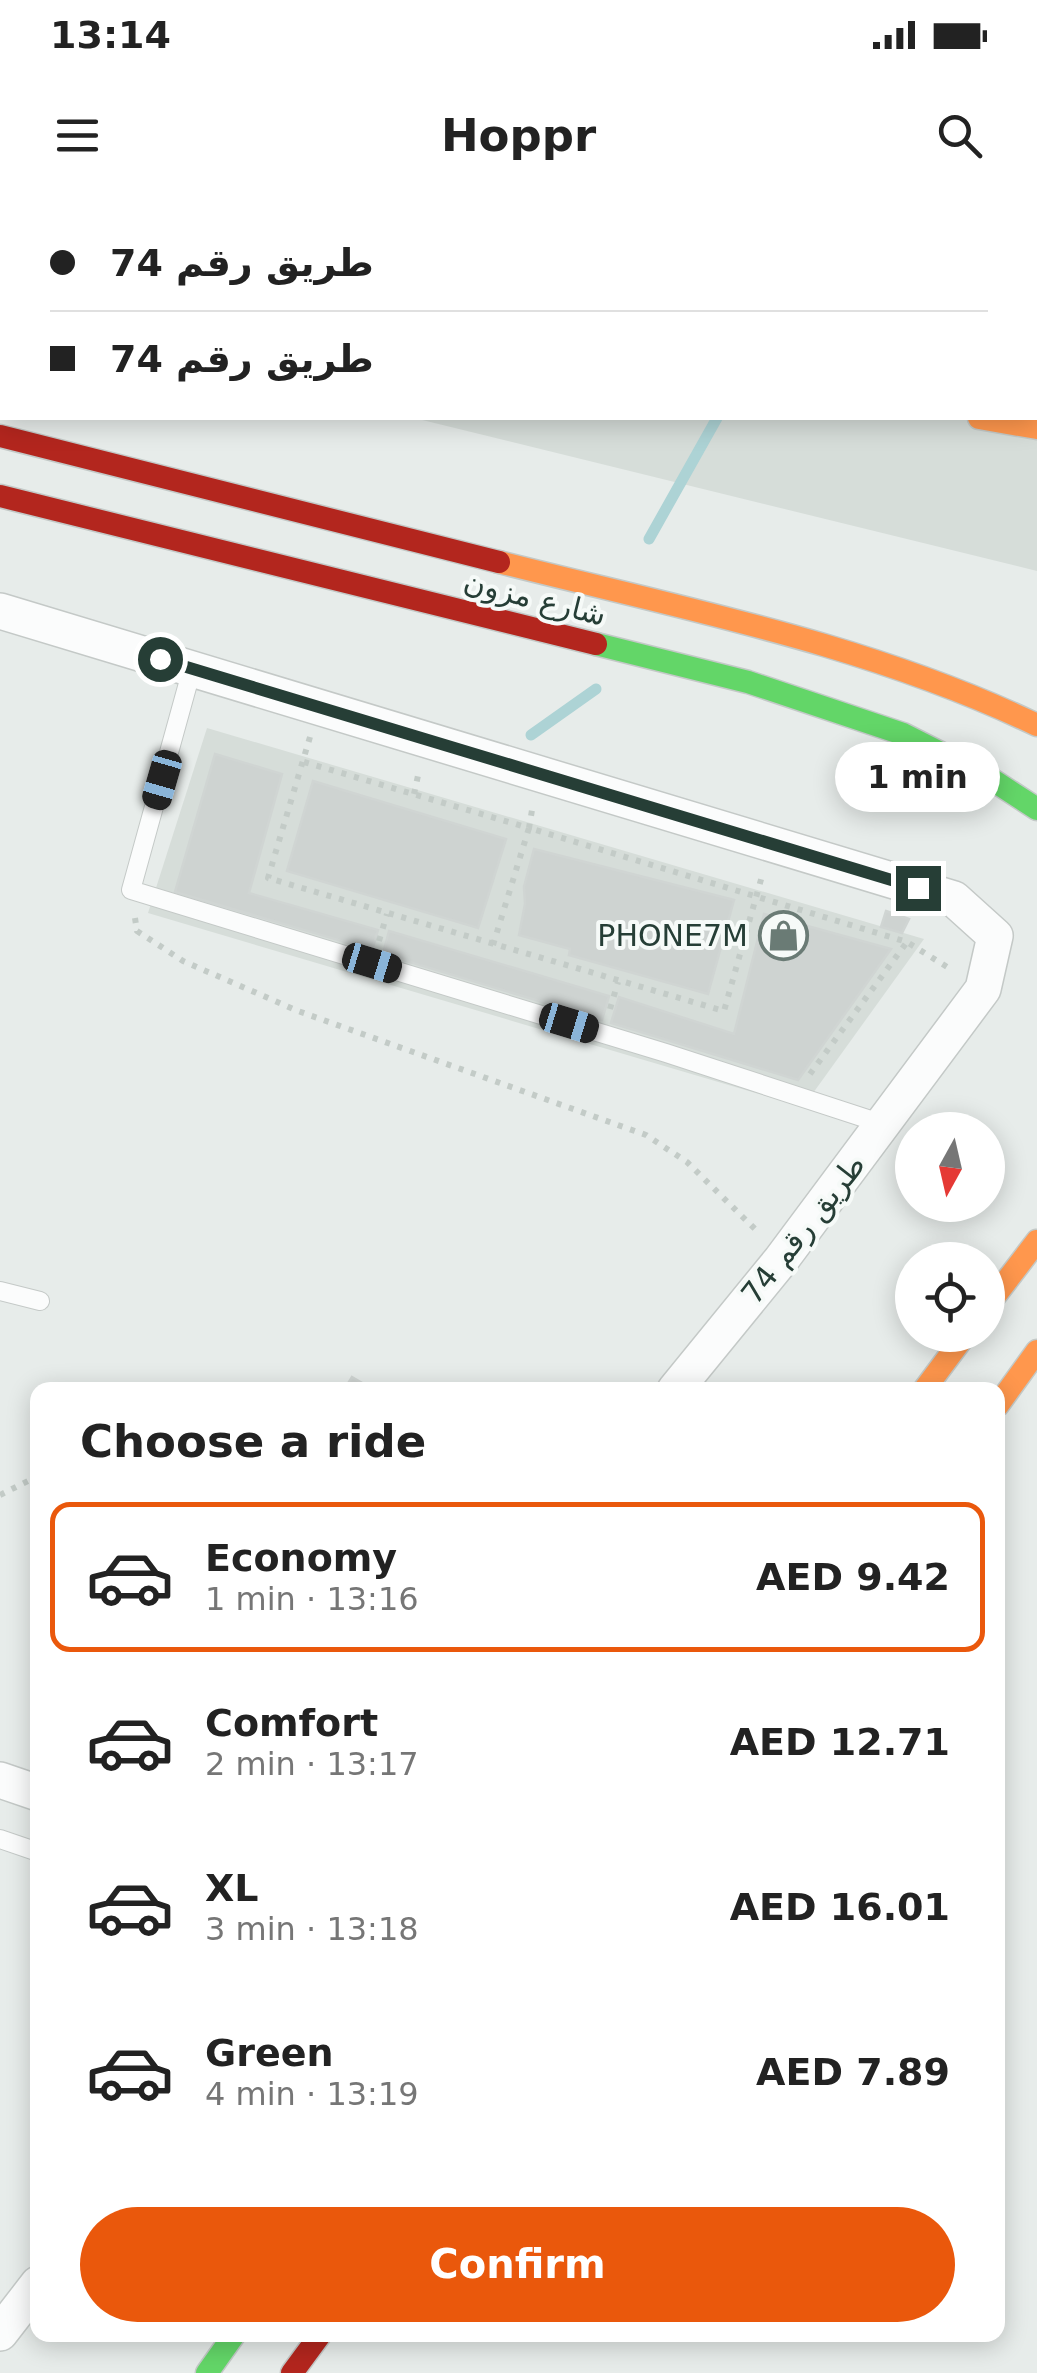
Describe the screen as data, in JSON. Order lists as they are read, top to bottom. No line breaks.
{"streets":{"main road":["شارع مزون"],"street":["طريق رقم 74"]},"places":{"shop":["PHONE7M"]},"north":"bottom","page":{"status":"13:14","header":"Hoppr","banner":["طريق رقم 74","طريق رقم 74"],"bubble":"1 min","heading":"Choose a ride","list":[{"name":"Economy","note":"1 min · 13:16","value":"AED 9.42"},{"name":"Comfort","note":"2 min · 13:17","value":"AED 12.71"},{"name":"XL","note":"3 min · 13:18","value":"AED 16.01"},{"name":"Green","note":"4 min · 13:19","value":"AED 7.89"}],"buttons":"Confirm"}}
